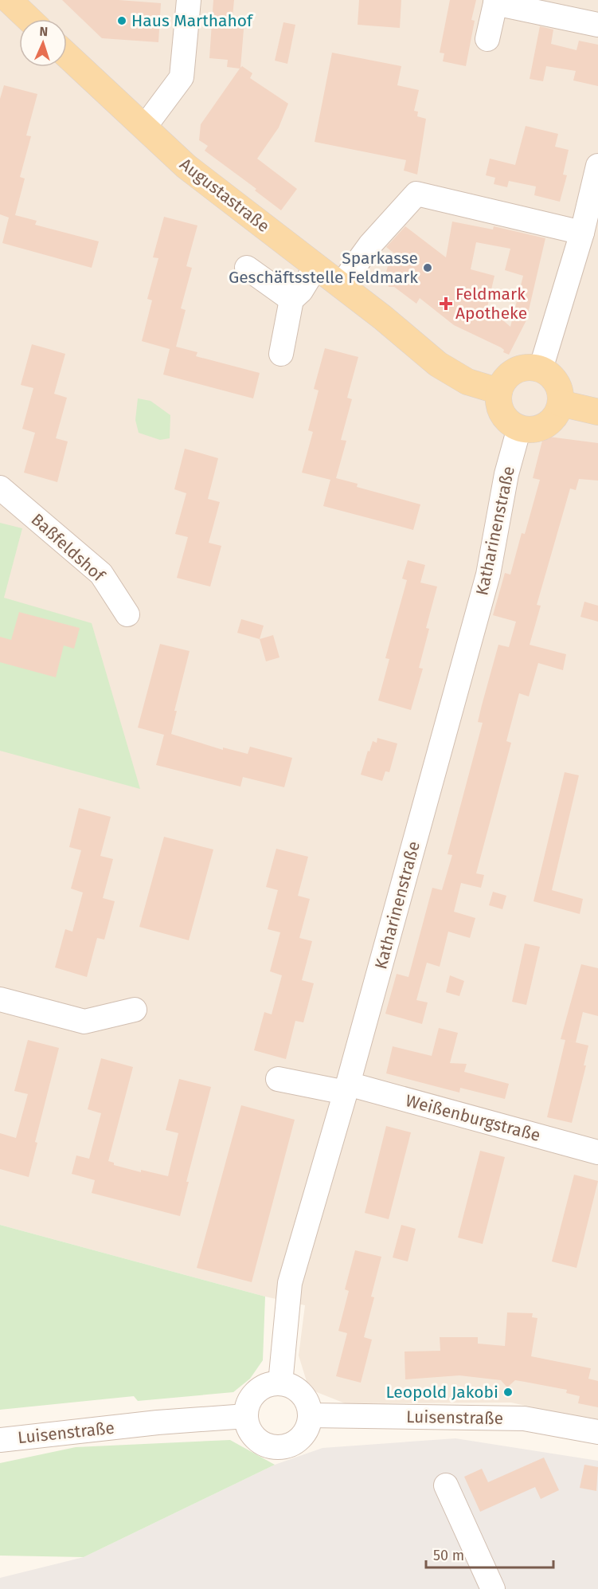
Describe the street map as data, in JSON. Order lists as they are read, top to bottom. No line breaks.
{"streets":{"main road":["Augustastraße"],"street":["Katharinenstraße","Baßfeldshof","Weißenburgstraße","Luisenstraße"]},"crossings":[["Augustastraße","Katharinenstraße"],["Katharinenstraße","Weißenburgstraße"],["Katharinenstraße","Luisenstraße"]],"places":{"other":["Haus Marthahof","Sparkasse Geschäftsstelle Feldmark","Leopold Jakobi"],"health":["Feldmark Apotheke"]},"scale_bar":"50 m","north":"top"}
